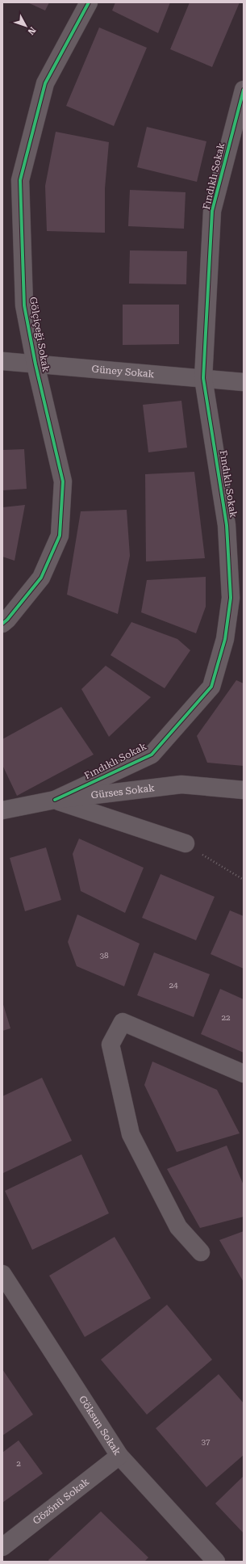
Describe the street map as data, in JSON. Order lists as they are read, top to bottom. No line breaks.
{"streets":{"street":["Fındıklı Sokak","Gölçiçeği Sokak","Güney Sokak","Gürses Sokak","Göksun Sokak","Gözönü Sokak"]},"crossings":[["Fındıklı Sokak","Güney Sokak"],["Fındıklı Sokak","Gürses Sokak"],["Gölçiçeği Sokak","Güney Sokak"],["Göksun Sokak","Gözönü Sokak"]],"house_numbers":["38","24","22","37","2"],"north":"bottom right"}
